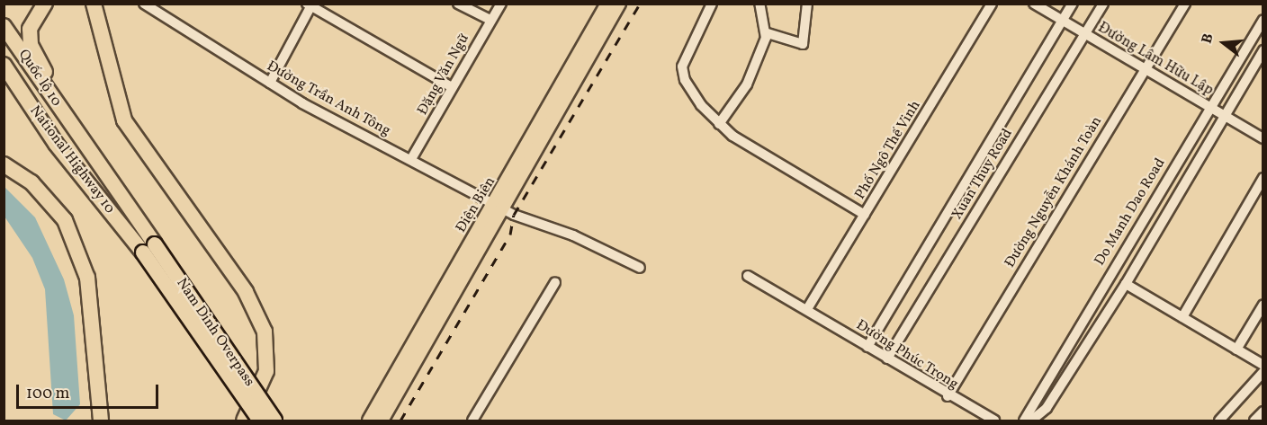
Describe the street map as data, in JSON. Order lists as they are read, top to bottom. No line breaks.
{"streets":{"highway":["Quốc lộ 10","National Highway 10","Nam Dinh Overpass"],"main road":["Điện Biên"],"street":["Đường Lâm Hữu Lập","Đặng Văn Ngữ","Đường Trần Anh Tông","Phố Ngô Thế Vinh","Xuan Thuy Road","Đường Nguyễn Khánh Toàn","Do Manh Dao Road","Đường Phúc Trọng"]},"crossings":[["Đường Lâm Hữu Lập","Xuan Thuy Road"],["Đường Lâm Hữu Lập","Đường Nguyễn Khánh Toàn"],["Đường Lâm Hữu Lập","Do Manh Dao Road"],["Đặng Văn Ngữ","Đường Trần Anh Tông"],["Quốc lộ 10","National Highway 10"],["Đường Trần Anh Tông","Điện Biên"],["Phố Ngô Thế Vinh","Đường Phúc Trọng"],["National Highway 10","Nam Dinh Overpass"],["Xuan Thuy Road","Đường Phúc Trọng"],["Đường Nguyễn Khánh Toàn","Đường Phúc Trọng"]],"scale_bar":"100 m","north":"left"}
